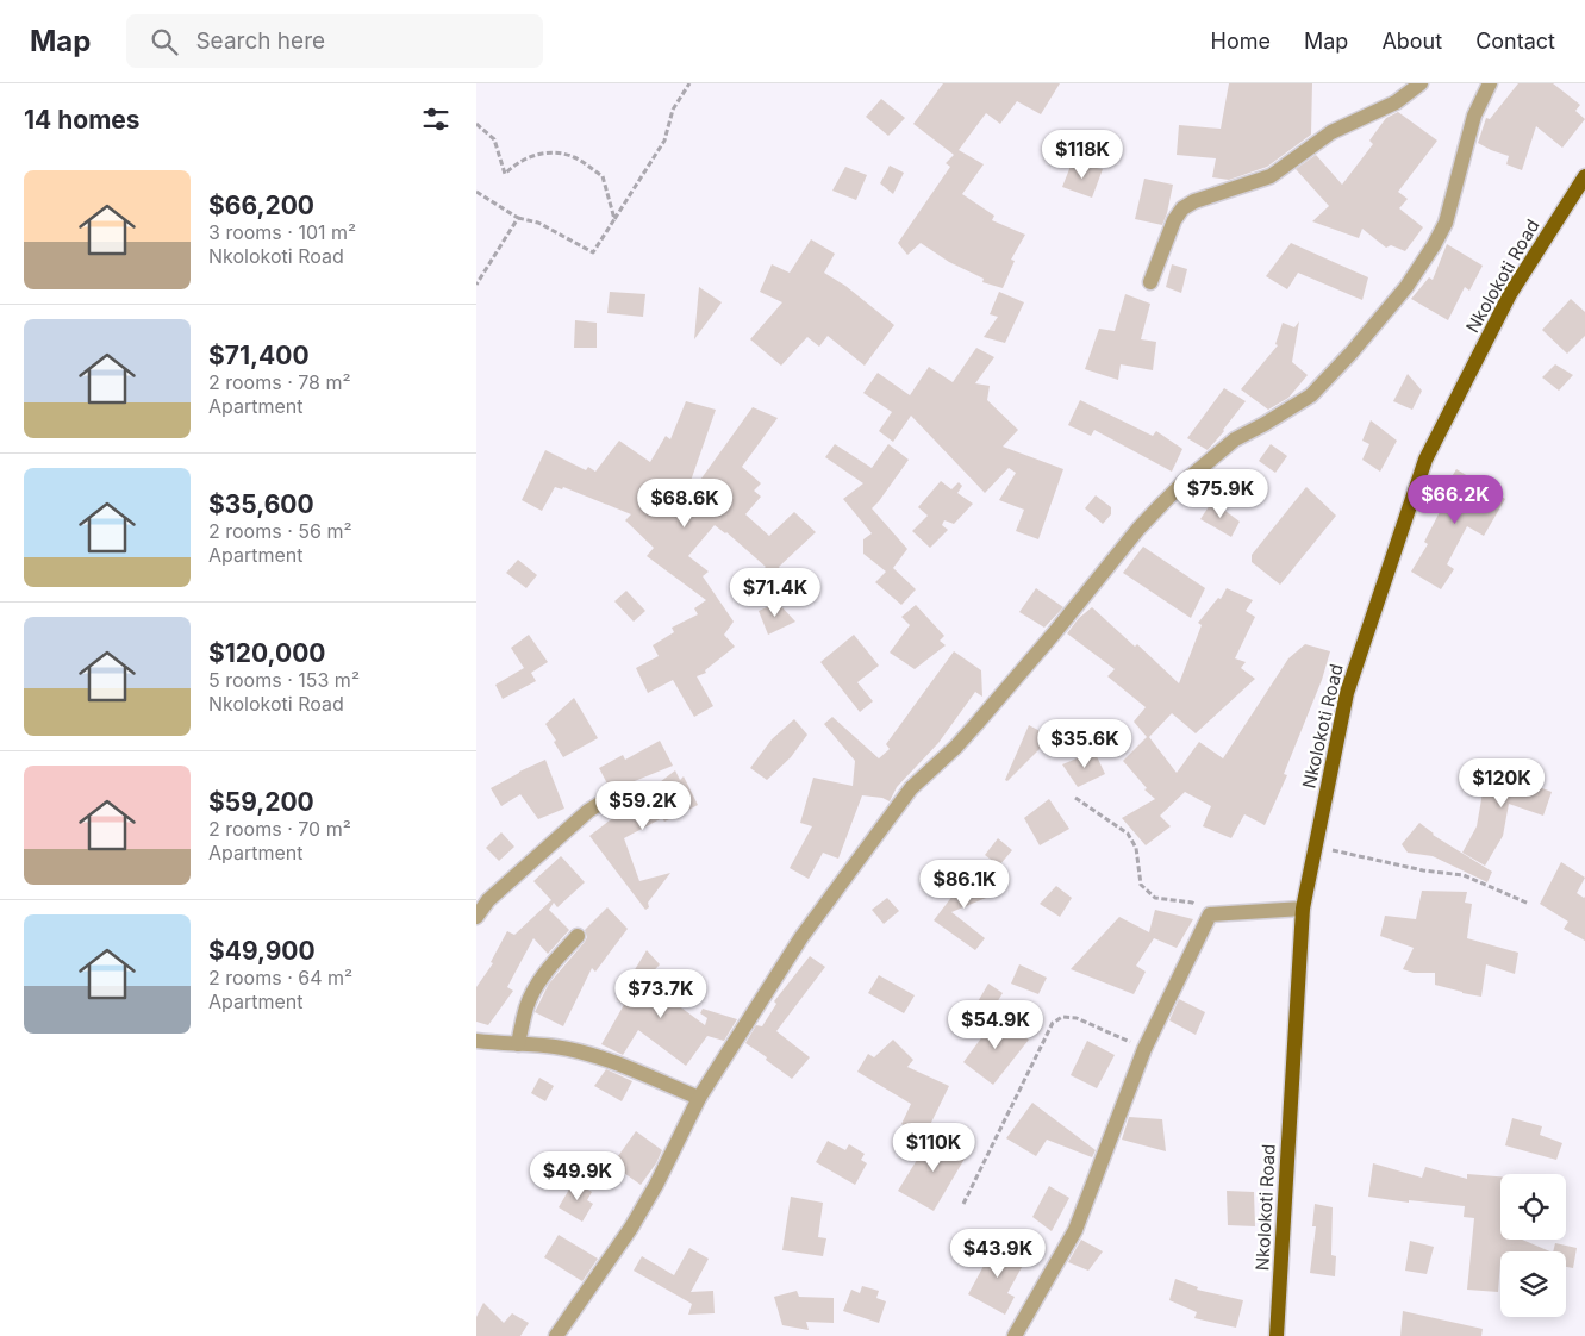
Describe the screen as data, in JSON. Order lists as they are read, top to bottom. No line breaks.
{"streets":{"main road":["Nkolokoti Road"]},"page":{"header":"Map","search":"Search here","nav":["Home","Map","About","Contact"],"heading":"14 homes","price":["$118K","$75.9K","$66.2K","$68.6K","$71.4K","$35.6K","$120K","$59.2K","$86.1K","$73.7K","$54.9K","$110K","$49.9K","$43.9K"],"list":[{"name":"$66,200","note":"3 rooms · 101 m² · Nkolokoti Road"},{"name":"$71,400","note":"2 rooms · 78 m² · Apartment"},{"name":"$35,600","note":"2 rooms · 56 m² · Apartment"},{"name":"$120,000","note":"5 rooms · 153 m² · Nkolokoti Road"},{"name":"$59,200","note":"2 rooms · 70 m² · Apartment"},{"name":"$49,900","note":"2 rooms · 64 m² · Apartment"}]}}
